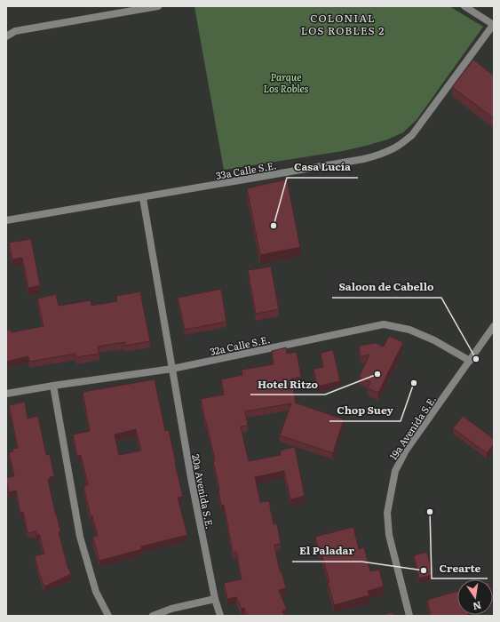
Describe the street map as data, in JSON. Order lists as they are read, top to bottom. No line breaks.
{"streets":{"street":["33a Calle S.E.","32a Calle S.E.","19a Avenida S.E.","20a Avenida S.E."]},"crossings":[["33a Calle S.E.","20a Avenida S.E."],["32a Calle S.E.","19a Avenida S.E."],["32a Calle S.E.","20a Avenida S.E."]],"districts":["COLONIAL LOS ROBLES 2"],"parks":["Parque Los Robles"],"places":["Casa Lucía","Saloon de Cabello","Hotel Ritzo","Chop Suey","Crearte","El Paladar"],"north":"bottom"}
